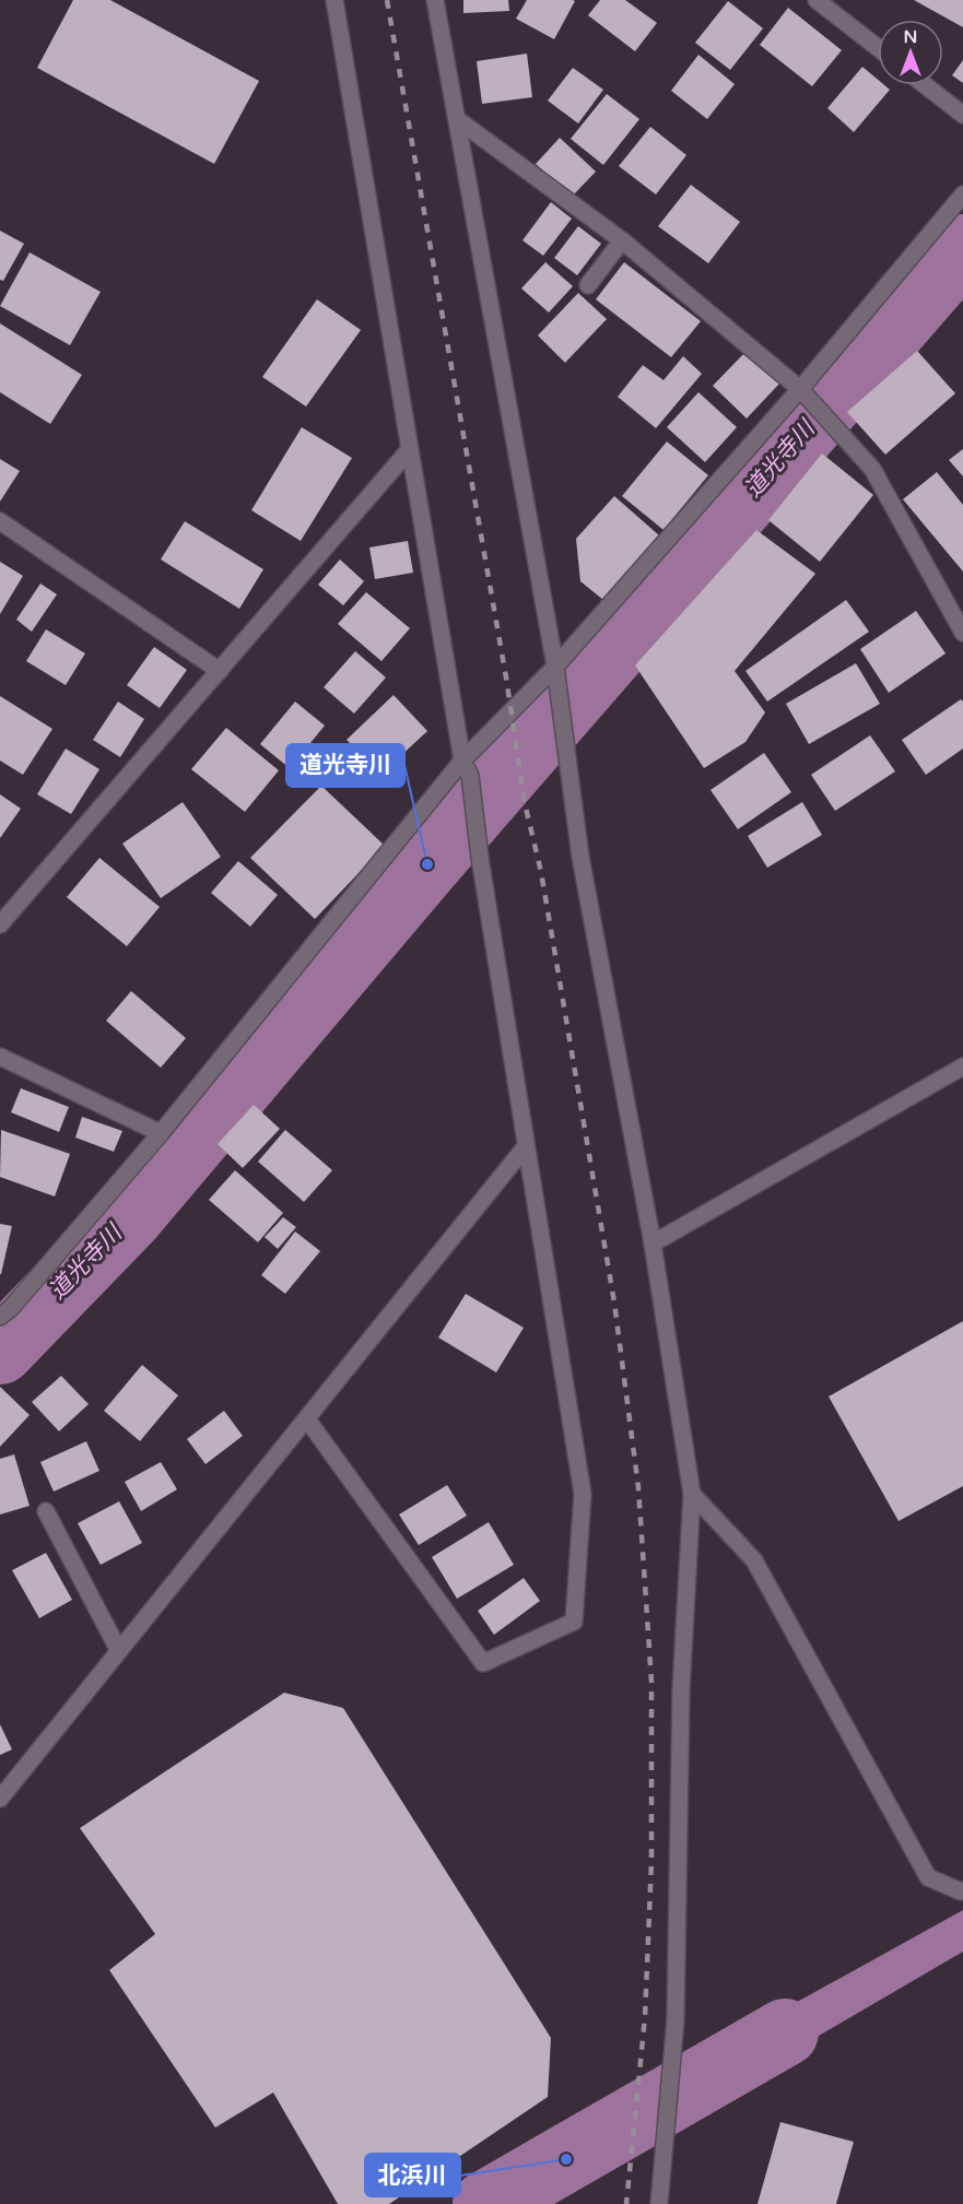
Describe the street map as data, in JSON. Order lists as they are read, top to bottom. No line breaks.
{"water":["道光寺川"],"places":["道光寺川","北浜川"],"north":"top"}
